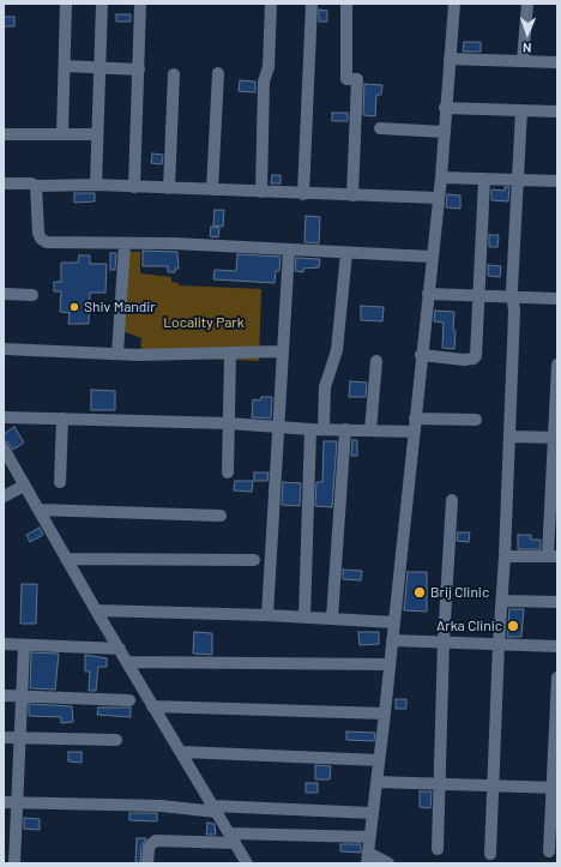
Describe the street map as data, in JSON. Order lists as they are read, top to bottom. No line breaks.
{"parks":["Locality Park"],"places":["Shiv Mandir","Brij Clinic","Arka Clinic"],"north":"bottom"}
